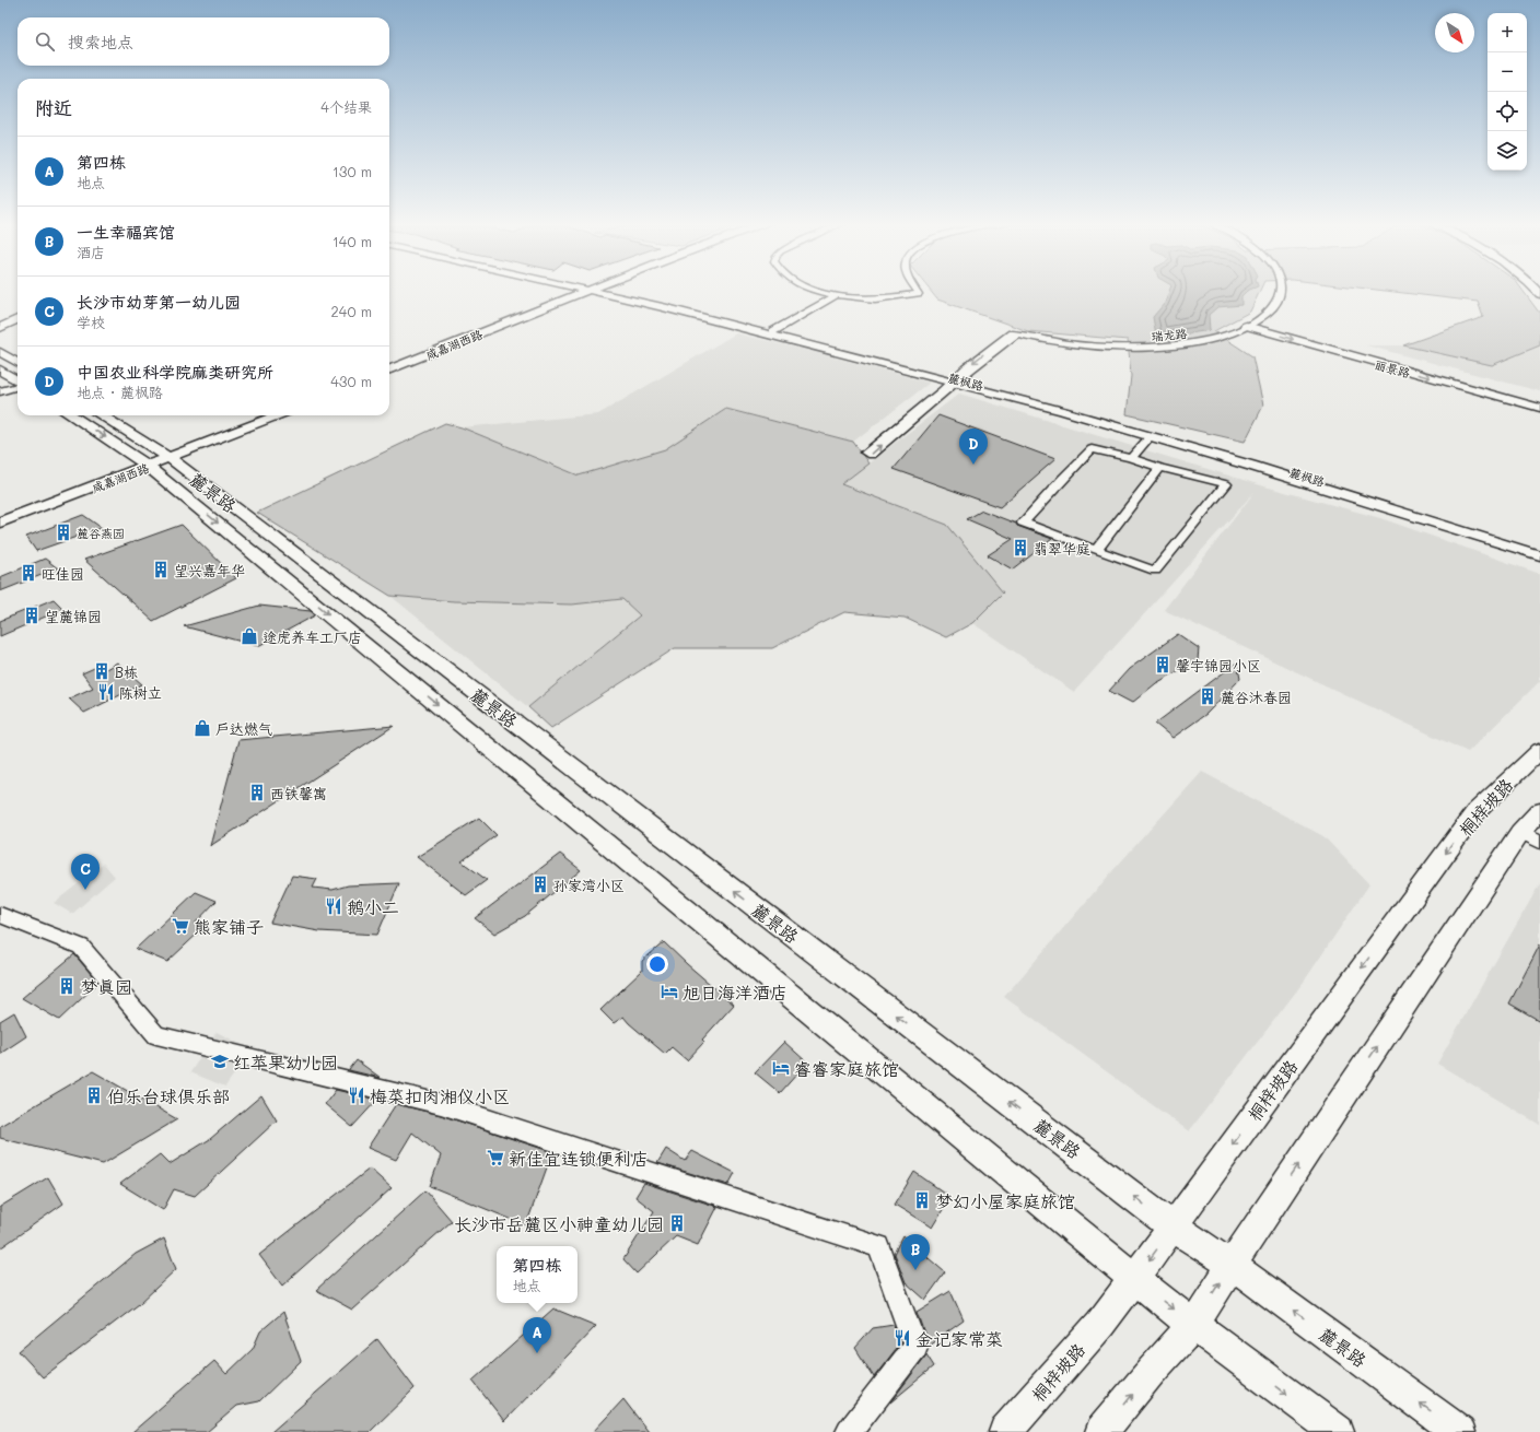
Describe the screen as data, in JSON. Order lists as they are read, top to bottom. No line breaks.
{"streets":{"main road":["咸嘉湖西路","丽景路","麓枫路","麓景路","桐梓坡路"],"street":["瑞龙路"]},"crossings":[["瑞龙路","丽景路"],["瑞龙路","麓枫路"],["咸嘉湖西路","麓景路"],["麓景路","桐梓坡路"]],"places":{"building":["麓谷燕园","翡翠华庭","望兴嘉年华","旺佳园","望麓锦园","馨宇锦园小区","B栋","麓谷沐春园","西铁馨寓","孙家湾小区","梦真园","伯乐台球俱乐部","梦幻小屋家庭旅馆","长沙市岳麓区小神童幼儿园"],"shop":["途虎养车工厂店","户达燃气"],"restaurant":["陈树立","鹅小二","梅菜扣肉湘仪小区","金记家常菜"],"supermarket":["熊家铺子","新佳宜连锁便利店"],"hotel":["旭日海洋酒店","睿睿家庭旅馆"],"school or university":["红苹果幼儿园"]},"north":"bottom right","page":{"map_buttons":["+","−"],"search":"搜索地点","heading":["附近","4个结果"],"list":[{"mark":"A","name":"第四栋","note":"地点","value":"130 m"},{"mark":"B","name":"一生幸福宾馆","note":"酒店","value":"140 m"},{"mark":"C","name":"长沙市幼芽第一幼儿园","note":"学校","value":"240 m"},{"mark":"D","name":"中国农业科学院麻类研究所","note":"地点 · 麓枫路","value":"430 m"}],"pins":["D","C","B","A"],"popup":["第四栋","地点"]}}
